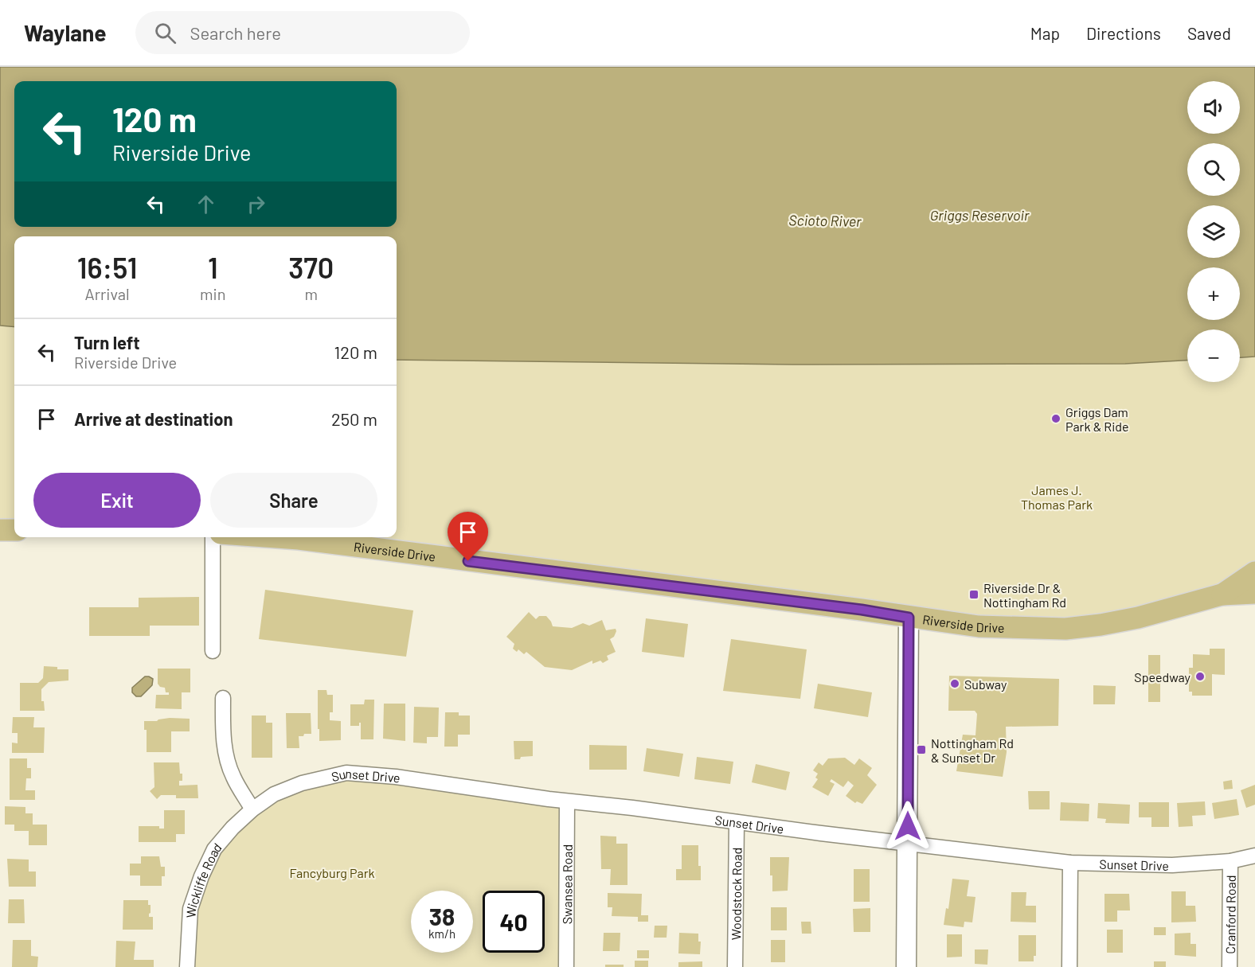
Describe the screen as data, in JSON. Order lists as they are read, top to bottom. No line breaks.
{"streets":{"main road":["Riverside Drive"],"street":["Sunset Drive","Wickliffe Road","Swansea Road","Woodstock Road","Cranford Road"]},"crossings":[["Sunset Drive","Wickliffe Road"],["Sunset Drive","Swansea Road"],["Sunset Drive","Woodstock Road"],["Sunset Drive","Cranford Road"]],"water":["Griggs Reservoir","Scioto River"],"parks":["James J. Thomas Park","Fancyburg Park"],"places":{"other":["Griggs Dam Park & Ride","Speedway","Subway"],"transit":["Riverside Dr & Nottingham Rd","Nottingham Rd & Sunset Dr"]},"page":{"header":"Waylane","search":"Search here","nav":["Map","Directions","Saved"],"map_buttons":["+","−"],"turn":["120 m","Riverside Drive"],"eta":["16:51","Arrival","1","min","370","m"],"list":[{"name":"Turn left","note":"Riverside Drive","value":"120 m"},{"name":"Arrive at destination","value":"250 m"}],"buttons":["Exit","Share"],"speed":"38 km/h","limit":"40"}}
